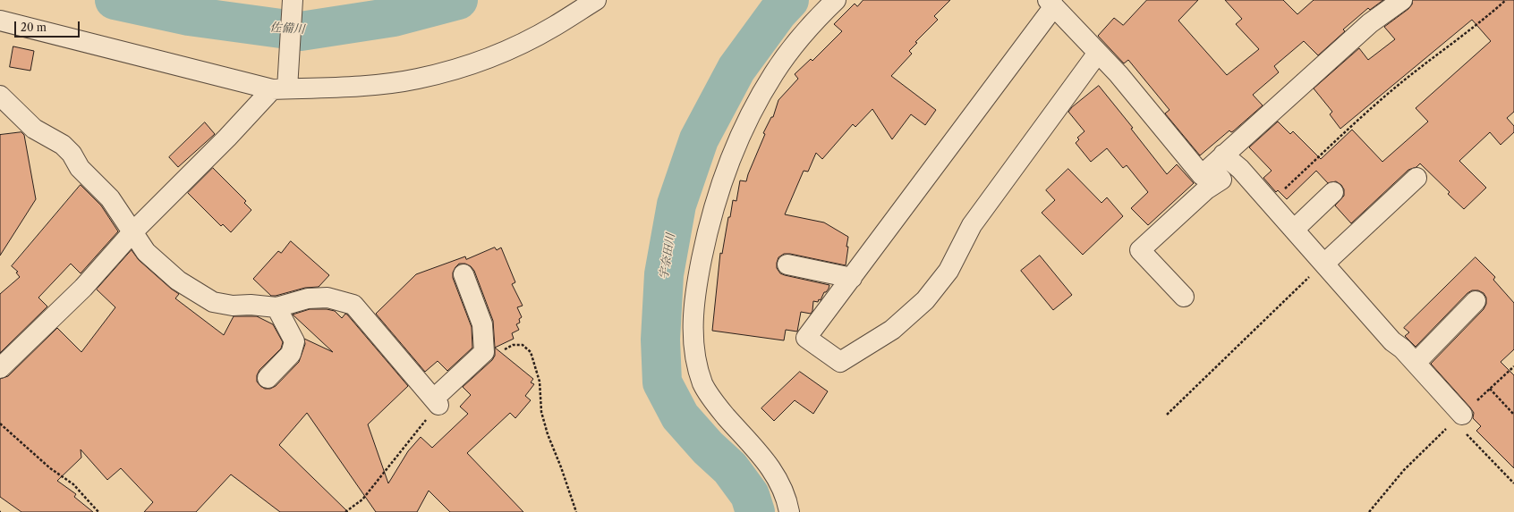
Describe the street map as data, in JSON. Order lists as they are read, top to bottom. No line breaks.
{"water":["佐備川","宇奈田川"],"scale_bar":"20 m"}
